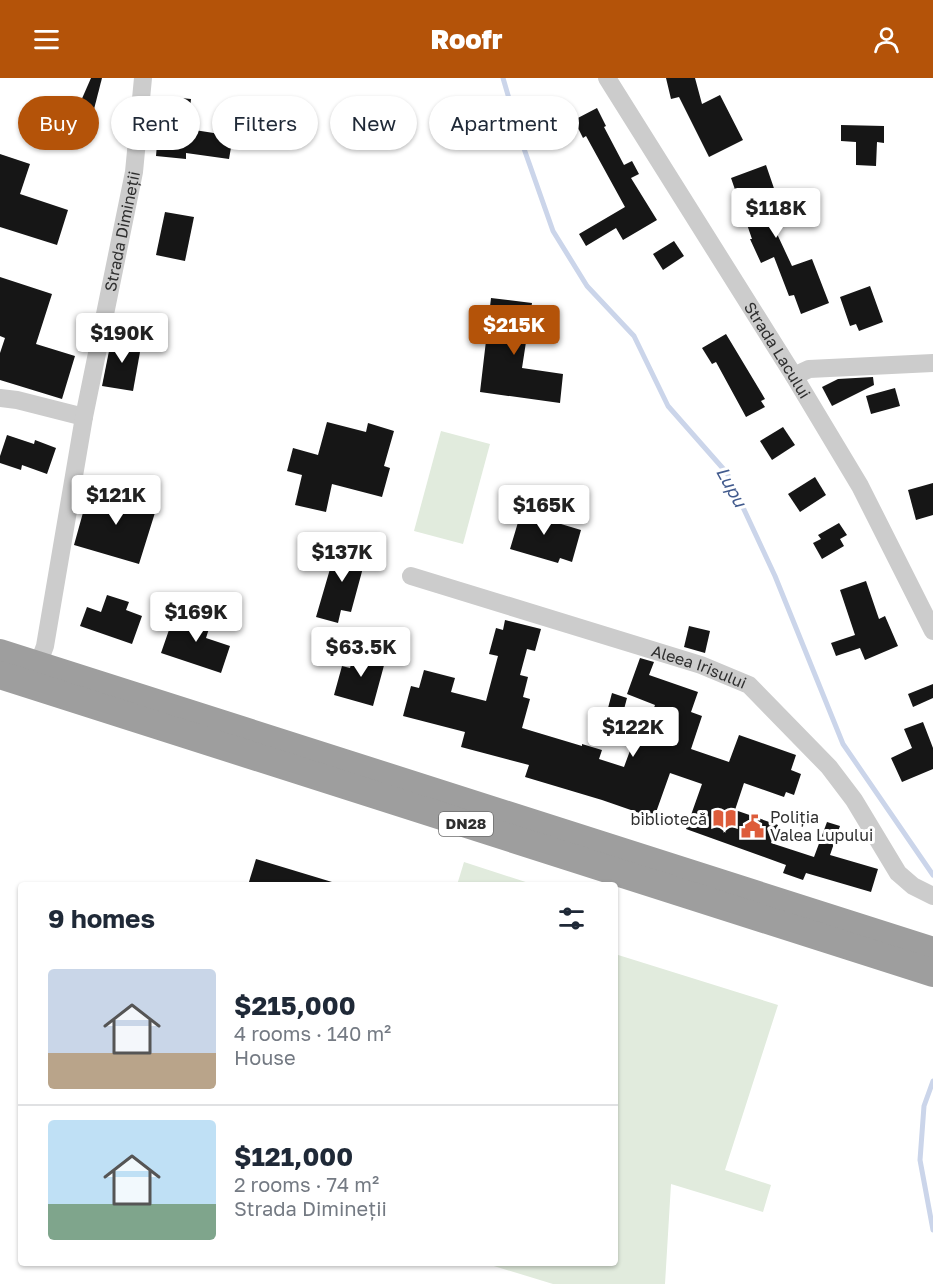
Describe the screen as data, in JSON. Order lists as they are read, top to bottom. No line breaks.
{"streets":{"highway":["DN28"],"street":["Strada Dimineții","Strada Lacului","Aleea Irisului"]},"crossings":[["Strada Dimineții","DN28"]],"water":["Lupu"],"places":{"library":["bibliotecă"],"public building":["Poliția Valea Lupului"]},"page":{"header":"Roofr","chip":["Buy","Rent","Filters","New","Apartment"],"price":["$118K","$215K","$190K","$121K","$165K","$137K","$169K","$63.5K","$122K"],"heading":"9 homes","list":[{"name":"$215,000","note":"4 rooms · 140 m² · House"},{"name":"$121,000","note":"2 rooms · 74 m² · Strada Dimineții"}]}}
